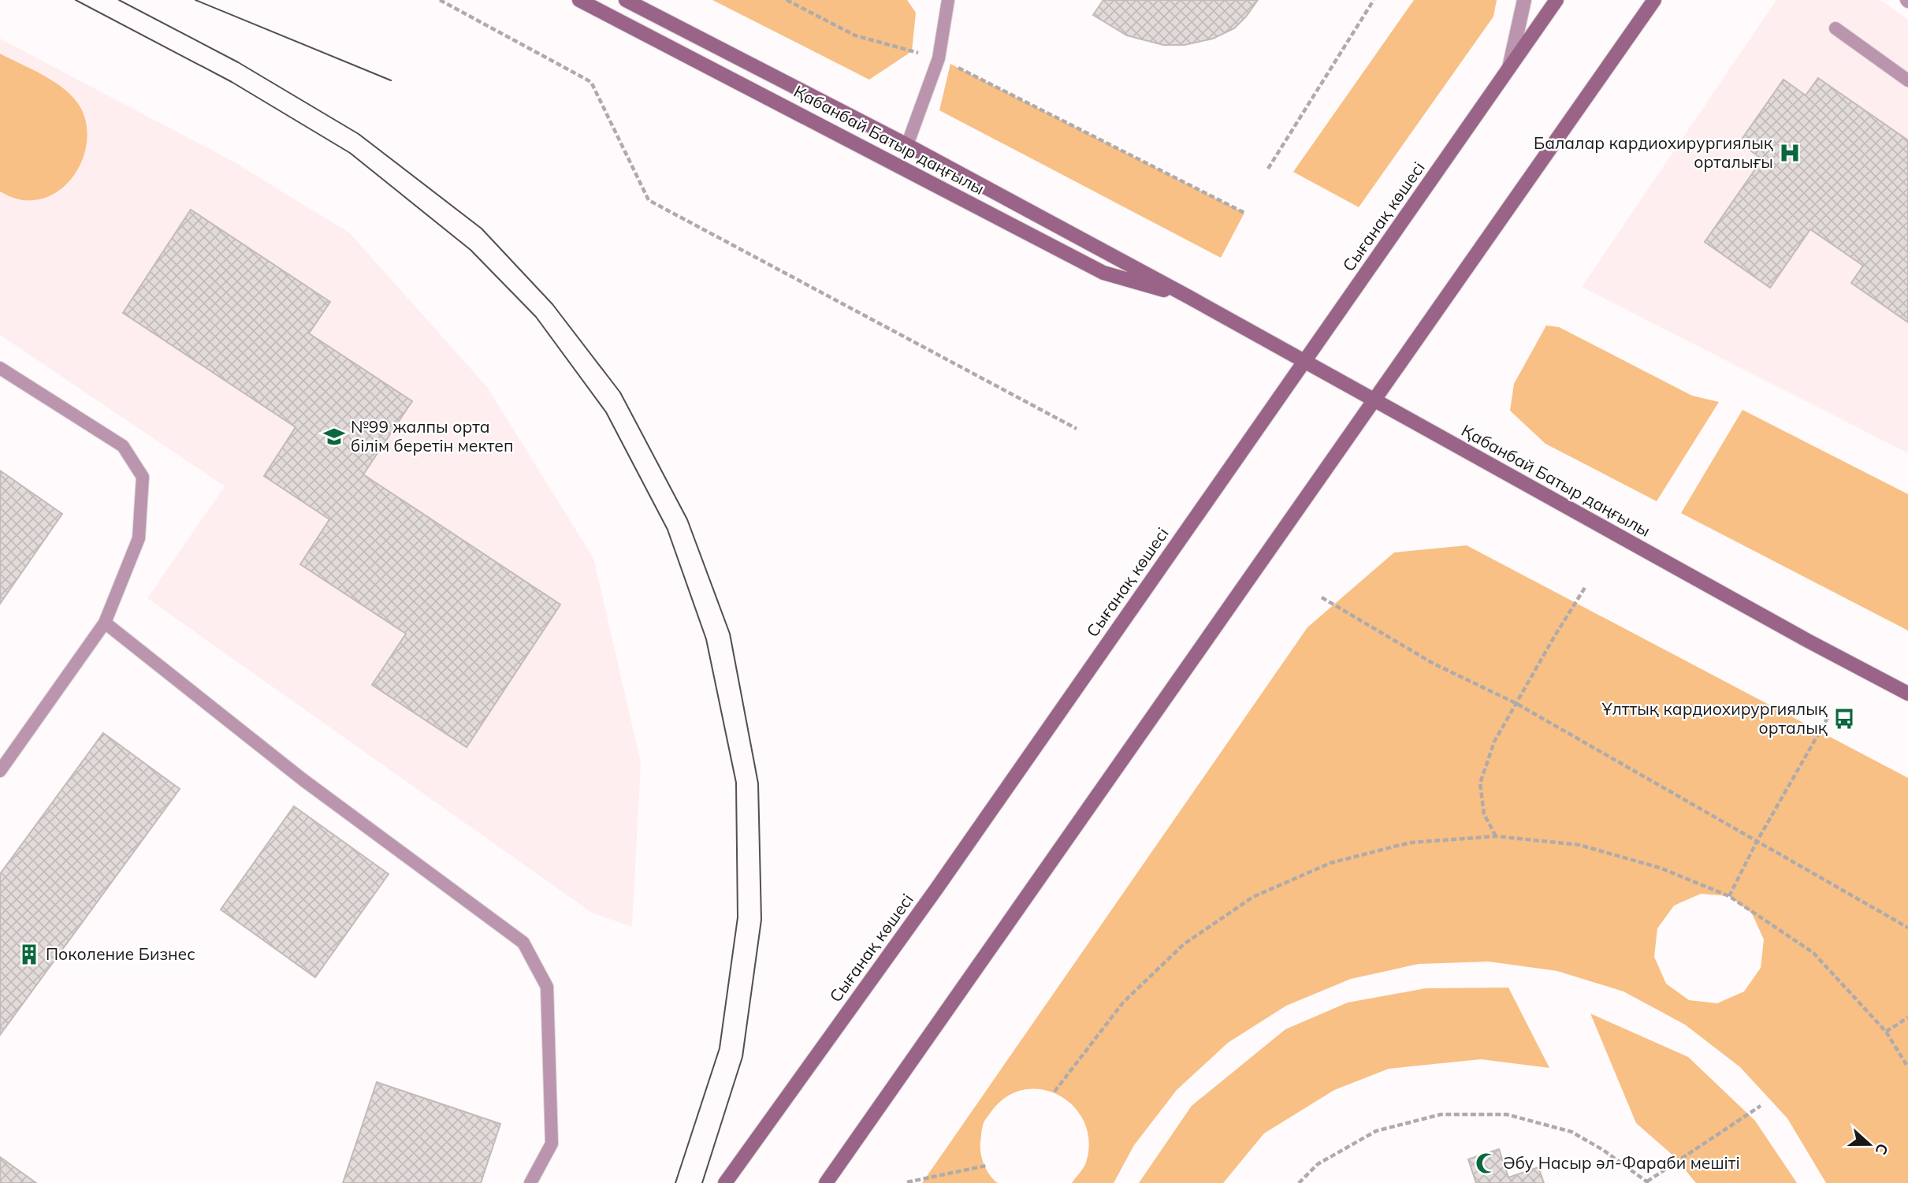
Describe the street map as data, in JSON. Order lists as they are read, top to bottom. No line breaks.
{"streets":{"main road":["Қабанбай Батыр даңғылы","Сығанақ көшесі"]},"crossings":[["Қабанбай Батыр даңғылы","Сығанақ көшесі"]],"places":{"hospital":["Балалар кардиохирургиялық орталығы"],"school or university":["№99 жалпы орта білім беретін мектеп"],"bus stop":["Ұлттық кардиохирургиялық орталық"],"building":["Поколение Бизнес"],"mosque":["Әбу Насыр әл-Фараби мешіті"]},"north":"right"}
